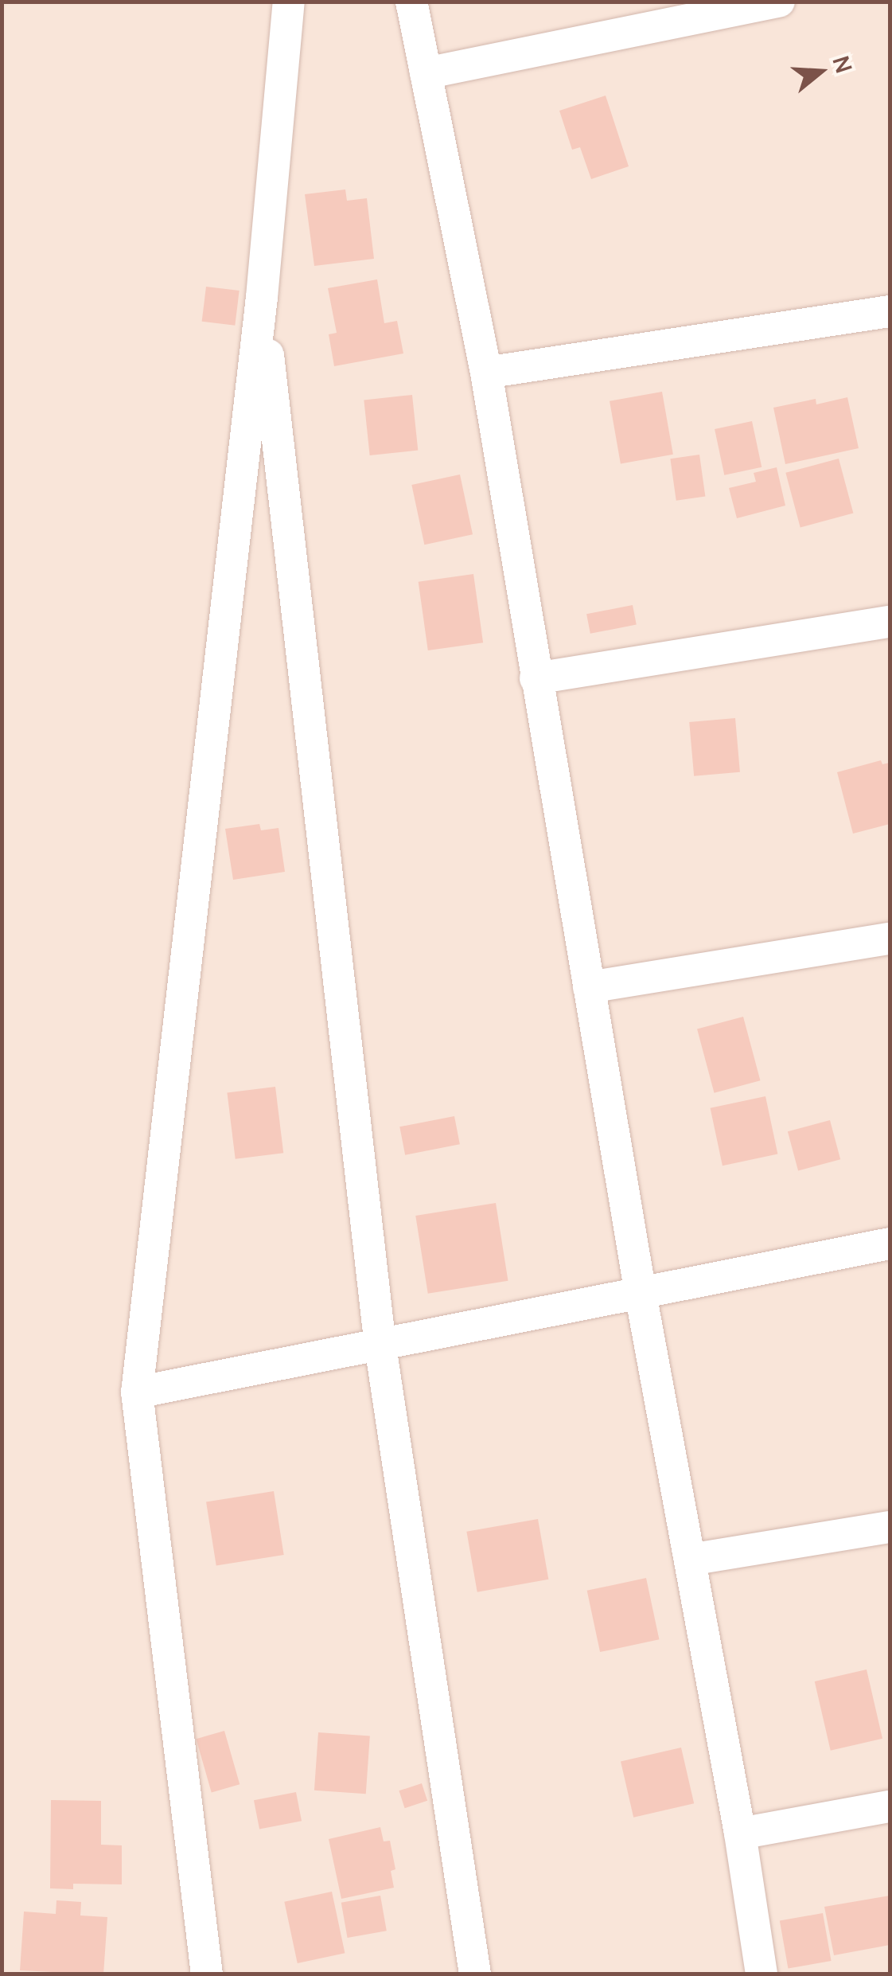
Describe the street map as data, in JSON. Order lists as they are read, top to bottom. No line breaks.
{"north":"right"}
